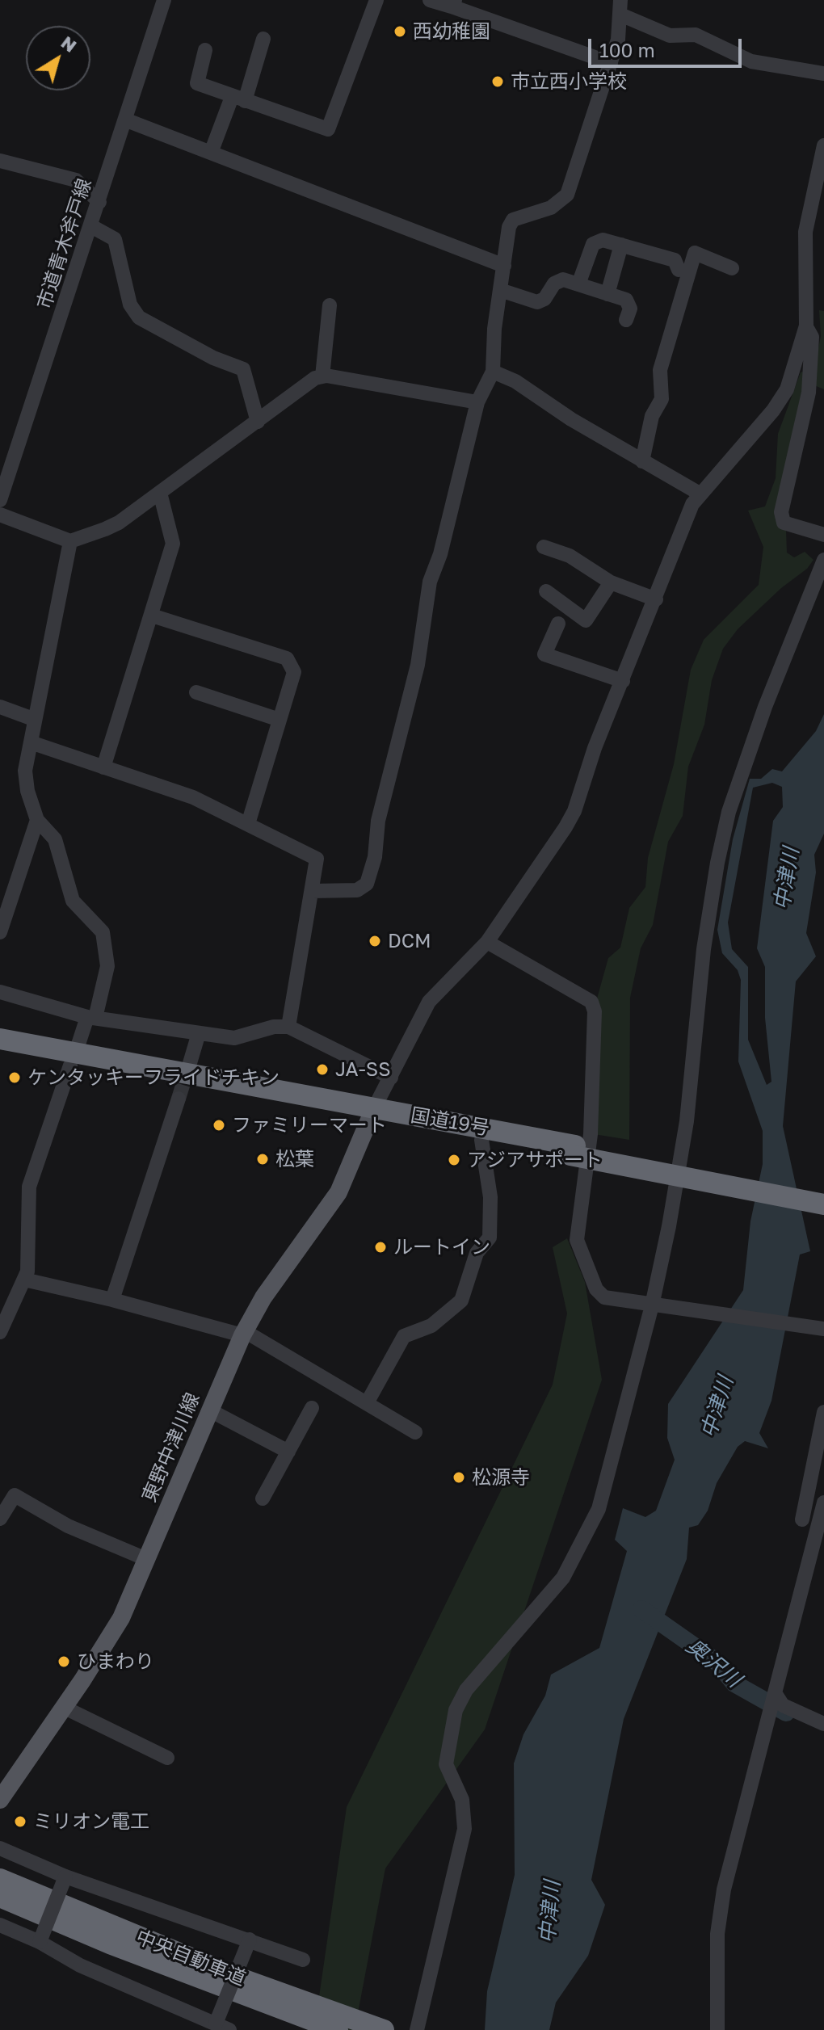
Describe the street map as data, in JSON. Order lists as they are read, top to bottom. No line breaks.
{"streets":{"highway":["国道19号","中央自動車道"],"main road":["東野中津川線"],"street":["市道青木斧戸線"]},"crossings":[["国道19号","東野中津川線"]],"water":["中津川","奥沢川"],"places":["西幼稚園","市立西小学校","DCM","JA-SS","ケンタッキーフライドチキン","ファミリーマート","松葉","アジアサポート","ルートイン","松源寺","ひまわり","ミリオン電工"],"scale_bar":"100 m","north":"top right"}
